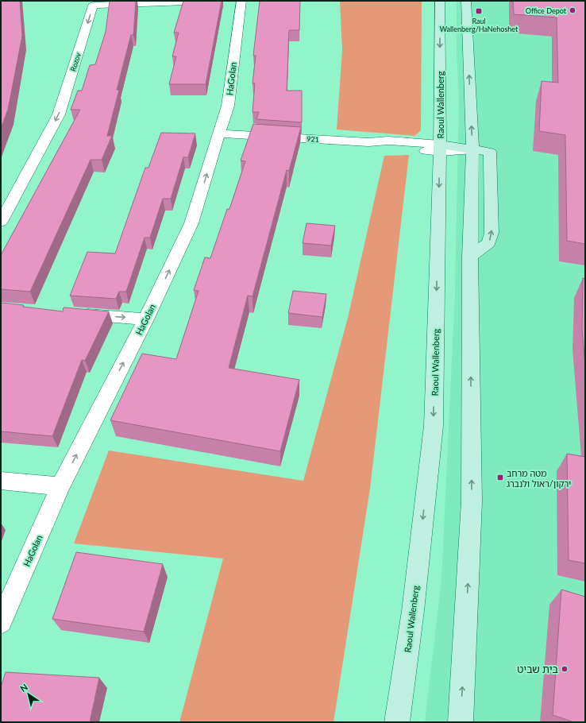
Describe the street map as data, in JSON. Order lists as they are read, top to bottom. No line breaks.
{"streets":{"street":["Rozov","HaGolan","Raoul Wallenberg","921"]},"crossings":[["HaGolan","921"],["Raoul Wallenberg","921"]],"one_way":["Rozov","HaGolan"],"places":{"other":["Office Depot","בית שביט"],"transit":["Raul Wallenberg/HaNehoshet","מטה מרחב ירקון/ראול ולנברג"]},"north":"top left"}
